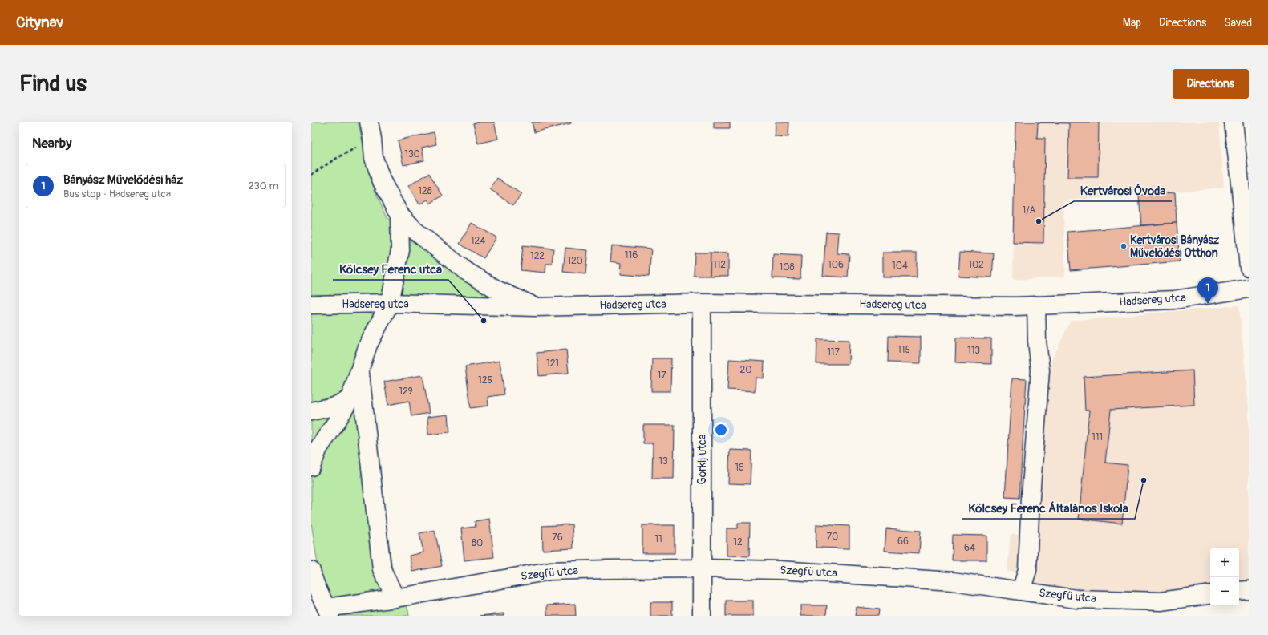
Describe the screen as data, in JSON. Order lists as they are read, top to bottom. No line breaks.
{"streets":{"street":["Hadsereg utca","Gorkij utca","Szegfű utca"]},"crossings":[["Hadsereg utca","Gorkij utca"],["Gorkij utca","Szegfű utca"]],"places":["Kertvárosi Óvoda","Kertvárosi Bányász Művelődési Otthon","Kölcsey Ferenc utca","Kölcsey Ferenc Általános Iskola"],"house_numbers":["130","128","1/A","124","116","122","120","112","106","102","104","108","115","113","117","121","20","17","125","129","111","13","16","70","76","11","66","12","80","64"],"page":{"header":"Citynav","nav":["Map","Directions","Saved"],"buttons":"Directions","title":"Find us","heading":"Nearby","list":[{"mark":"1","name":"Bányász Művelődési ház","note":"Bus stop · Hadsereg utca","value":"230 m"}],"pins":"1","map_buttons":["+","−"]}}
